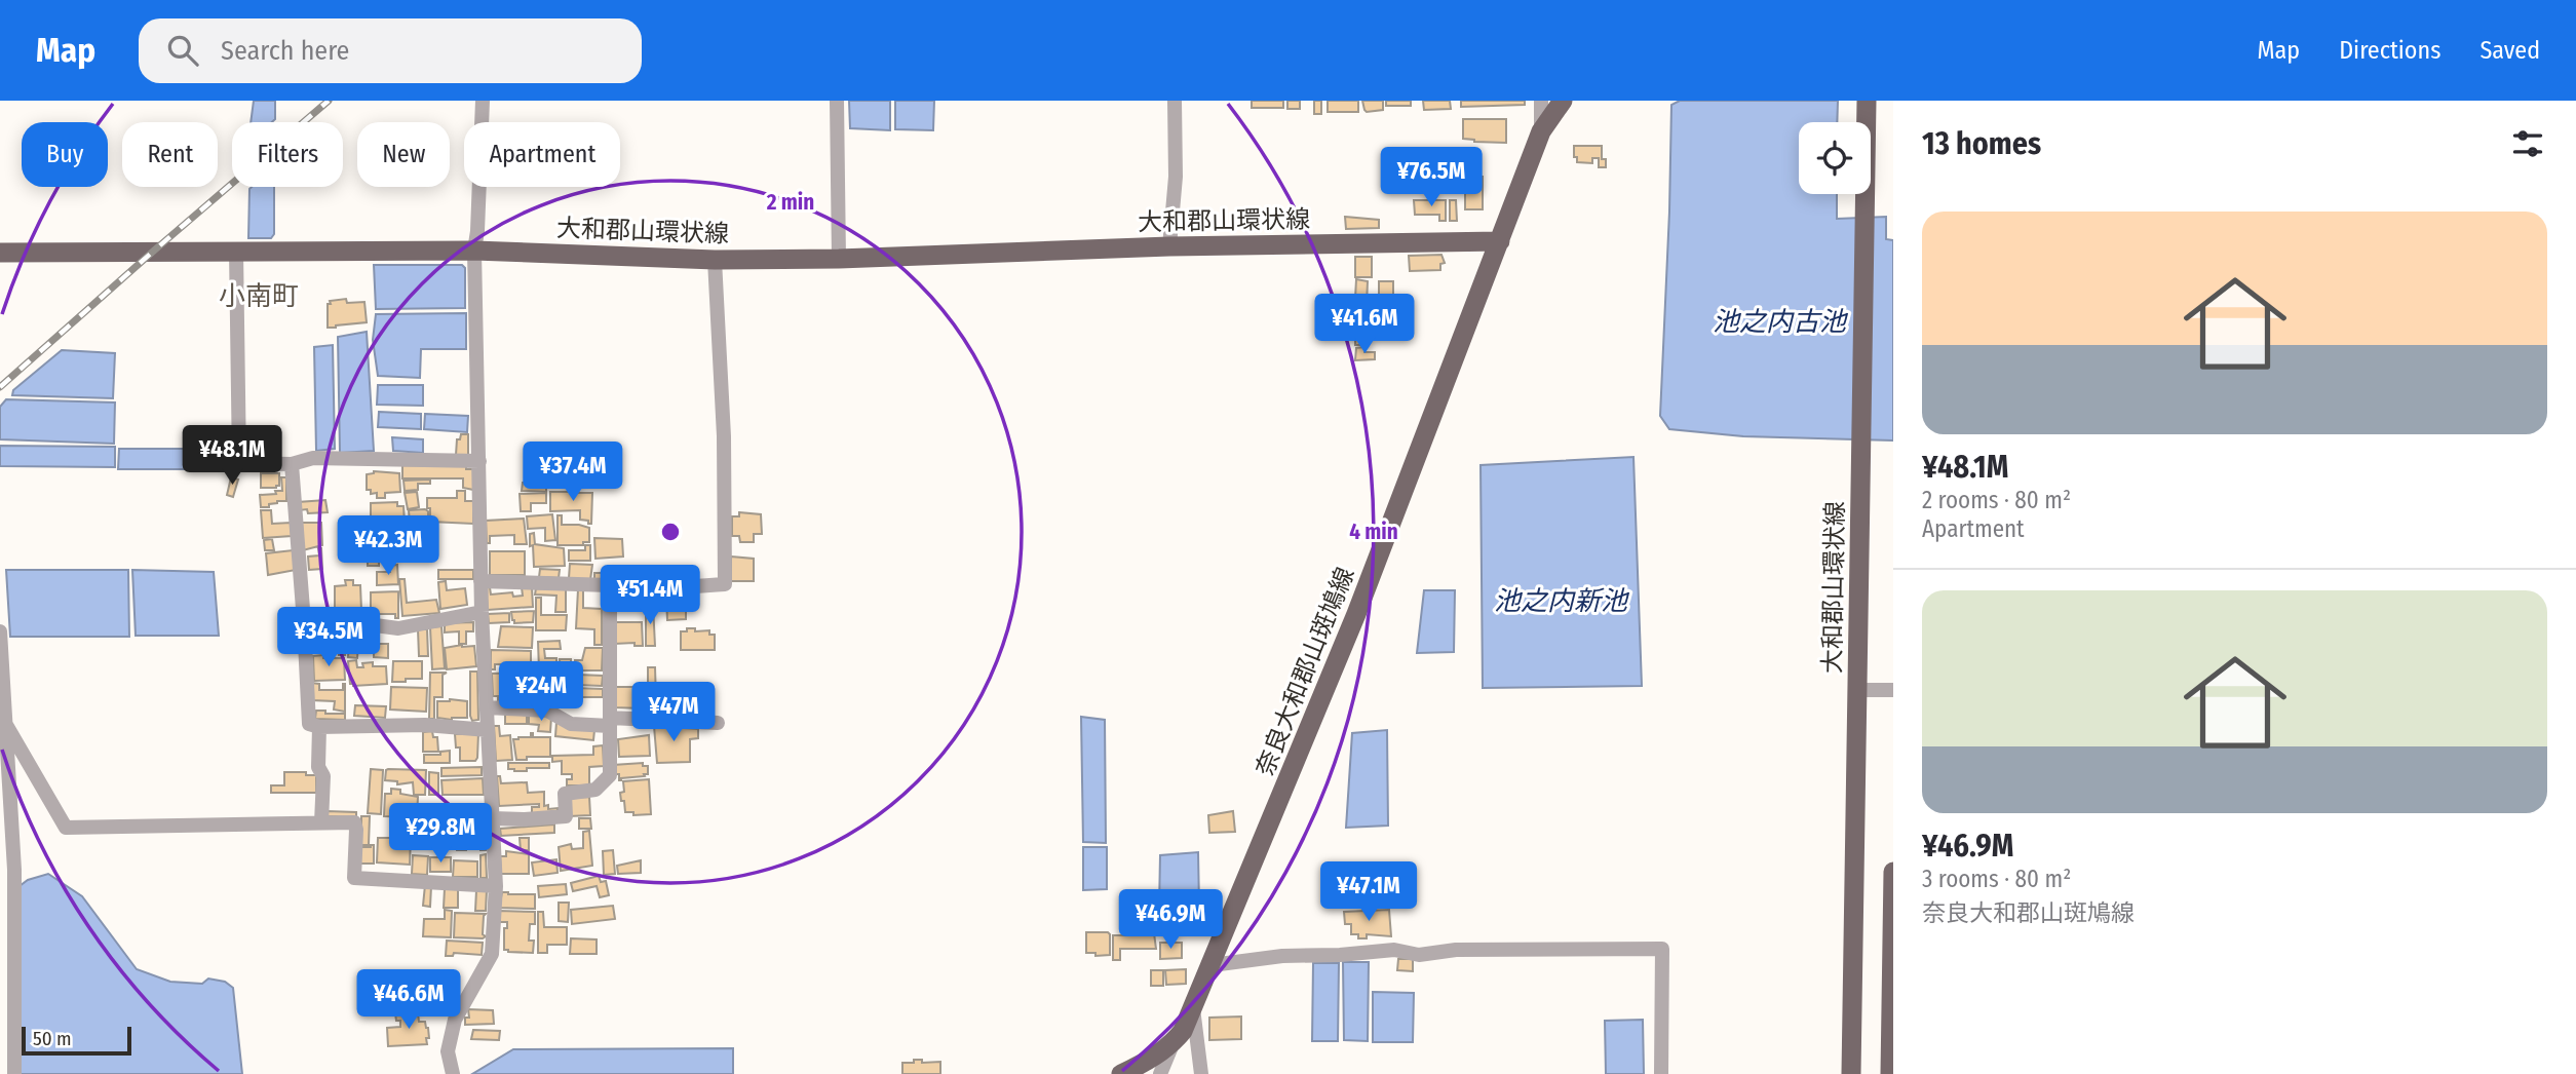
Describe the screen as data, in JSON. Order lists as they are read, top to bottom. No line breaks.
{"streets":{"main road":["大和郡山環状線","奈良大和郡山斑鳩線"]},"crossings":[["大和郡山環状線","奈良大和郡山斑鳩線"]],"districts":["小南町"],"water":["池之内古池","池之内新池"],"scale_bar":"50 m","page":{"header":"Map","search":"Search here","nav":["Map","Directions","Saved"],"heading":"13 homes","chip":["Buy","Rent","Filters","New","Apartment"],"price":["¥76.5M","¥41.6M","¥48.1M","¥37.4M","¥42.3M","¥51.4M","¥34.5M","¥24M","¥47M","¥29.8M","¥47.1M","¥46.9M","¥46.6M"],"list":[{"name":"¥48.1M","note":"2 rooms · 80 m² · Apartment"},{"name":"¥46.9M","note":"3 rooms · 80 m² · 奈良大和郡山斑鳩線"}],"scale":"50 m"},"rings":["2 min","4 min"]}
